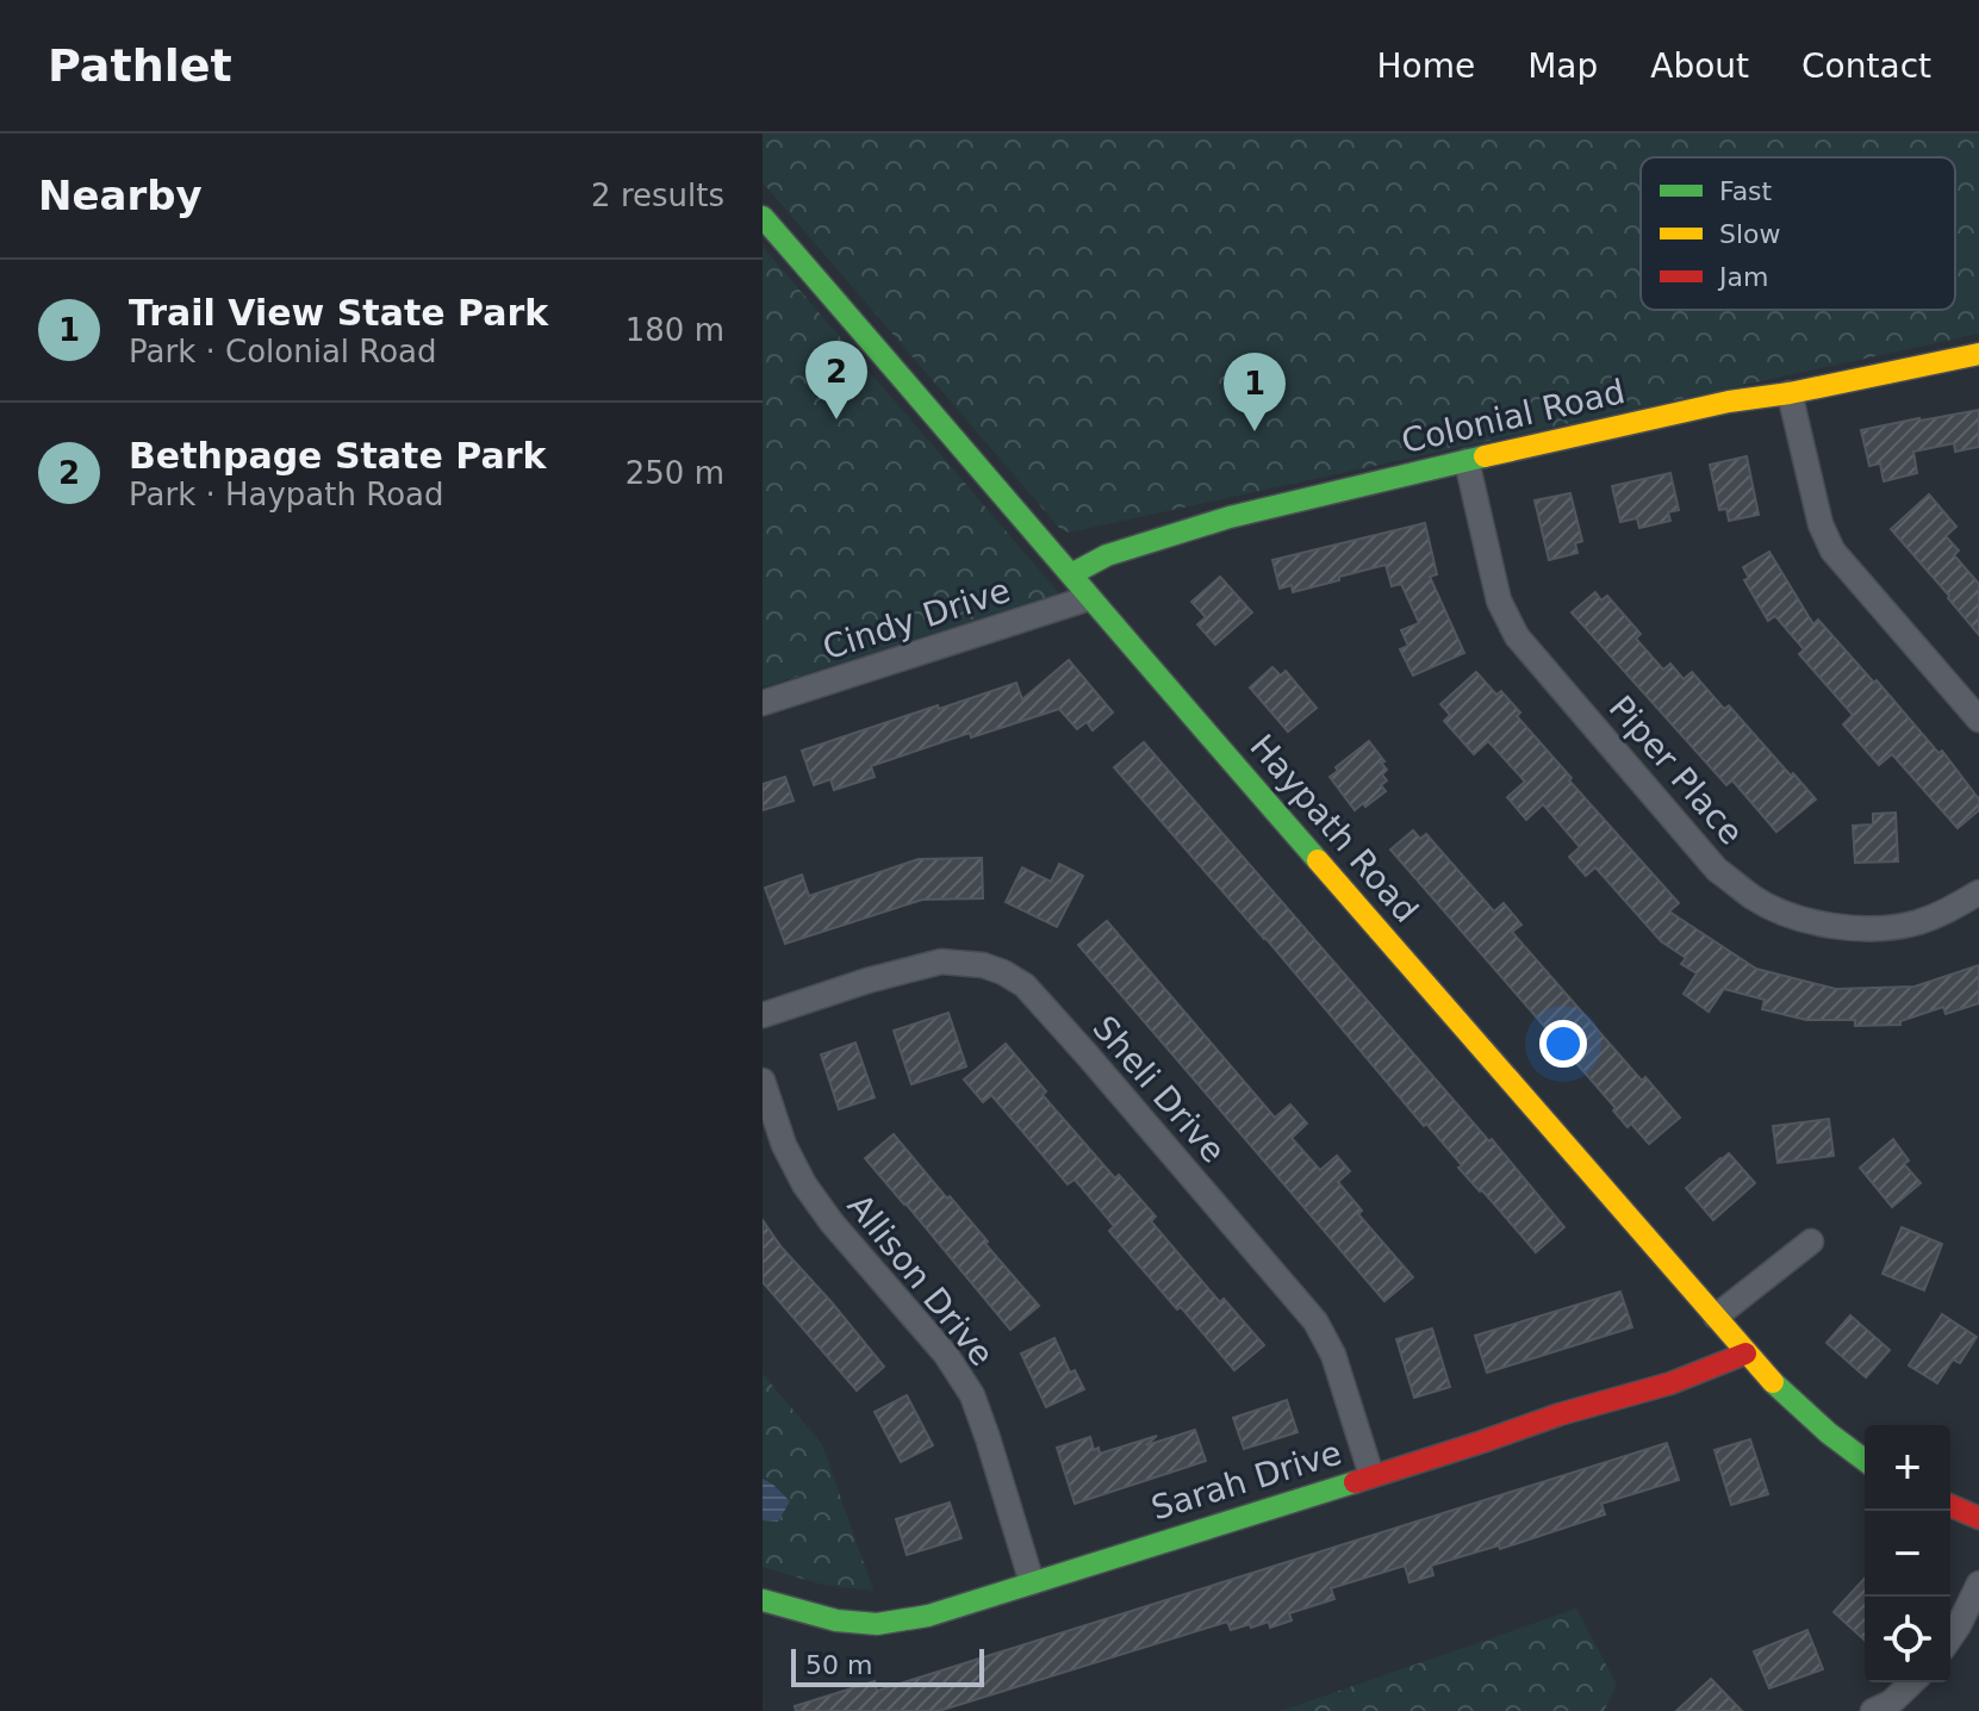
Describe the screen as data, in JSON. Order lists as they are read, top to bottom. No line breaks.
{"streets":{"street":["Colonial Road","Cindy Drive","Piper Place","Haypath Road","Sheli Drive","Allison Drive","Sarah Drive"]},"crossings":[["Colonial Road","Piper Place"],["Colonial Road","Haypath Road"],["Cindy Drive","Haypath Road"],["Haypath Road","Sarah Drive"],["Sheli Drive","Sarah Drive"],["Allison Drive","Sarah Drive"]],"legend":["Fast","Slow","Jam"],"scale_bar":"50 m","page":{"header":"Pathlet","nav":["Home","Map","About","Contact"],"heading":["Nearby","2 results"],"list":[{"mark":"1","name":"Trail View State Park","note":"Park · Colonial Road","value":"180 m"},{"mark":"2","name":"Bethpage State Park","note":"Park · Haypath Road","value":"250 m"}],"pins":["2","1"],"map_buttons":["+","−"],"scale":"50 m"}}
